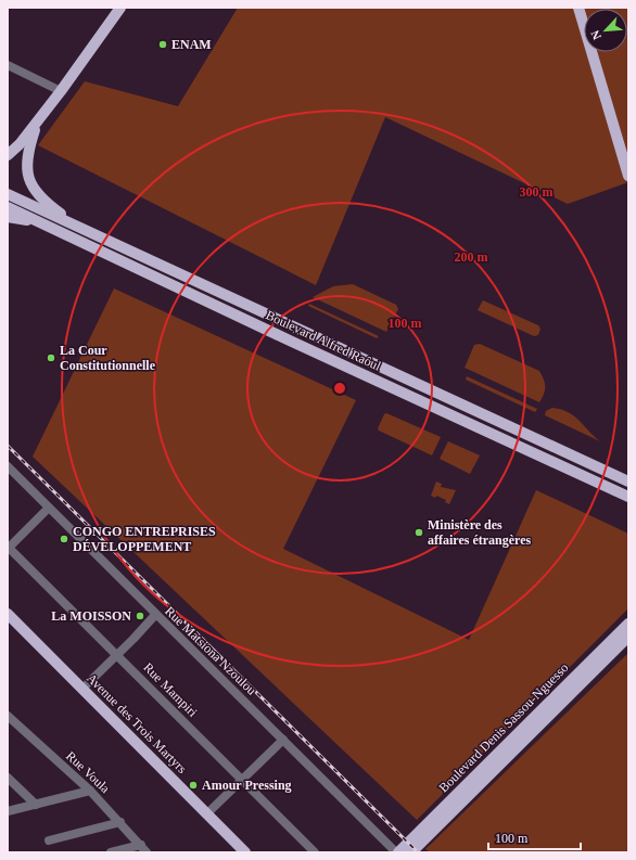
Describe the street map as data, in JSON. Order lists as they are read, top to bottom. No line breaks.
{"streets":{"main road":["Boulevard Alfred Raôul","Avenue des Trois Martyrs","Boulevard Denis Sassou-Nguesso"],"street":["Rue Matsiona Nzoulou","Rue Mampiri","Rue Voula"]},"crossings":[["Rue Matsiona Nzoulou","Boulevard Denis Sassou-Nguesso"]],"places":["ENAM","La Cour Constitutionnelle","Ministère des affaires étrangères","CONGO ENTREPRISES DÉVELOPPEMENT","La MOISSON","Amour Pressing"],"scale_bar":"100 m","north":"bottom left","rings":["300 m","200 m","100 m"]}
